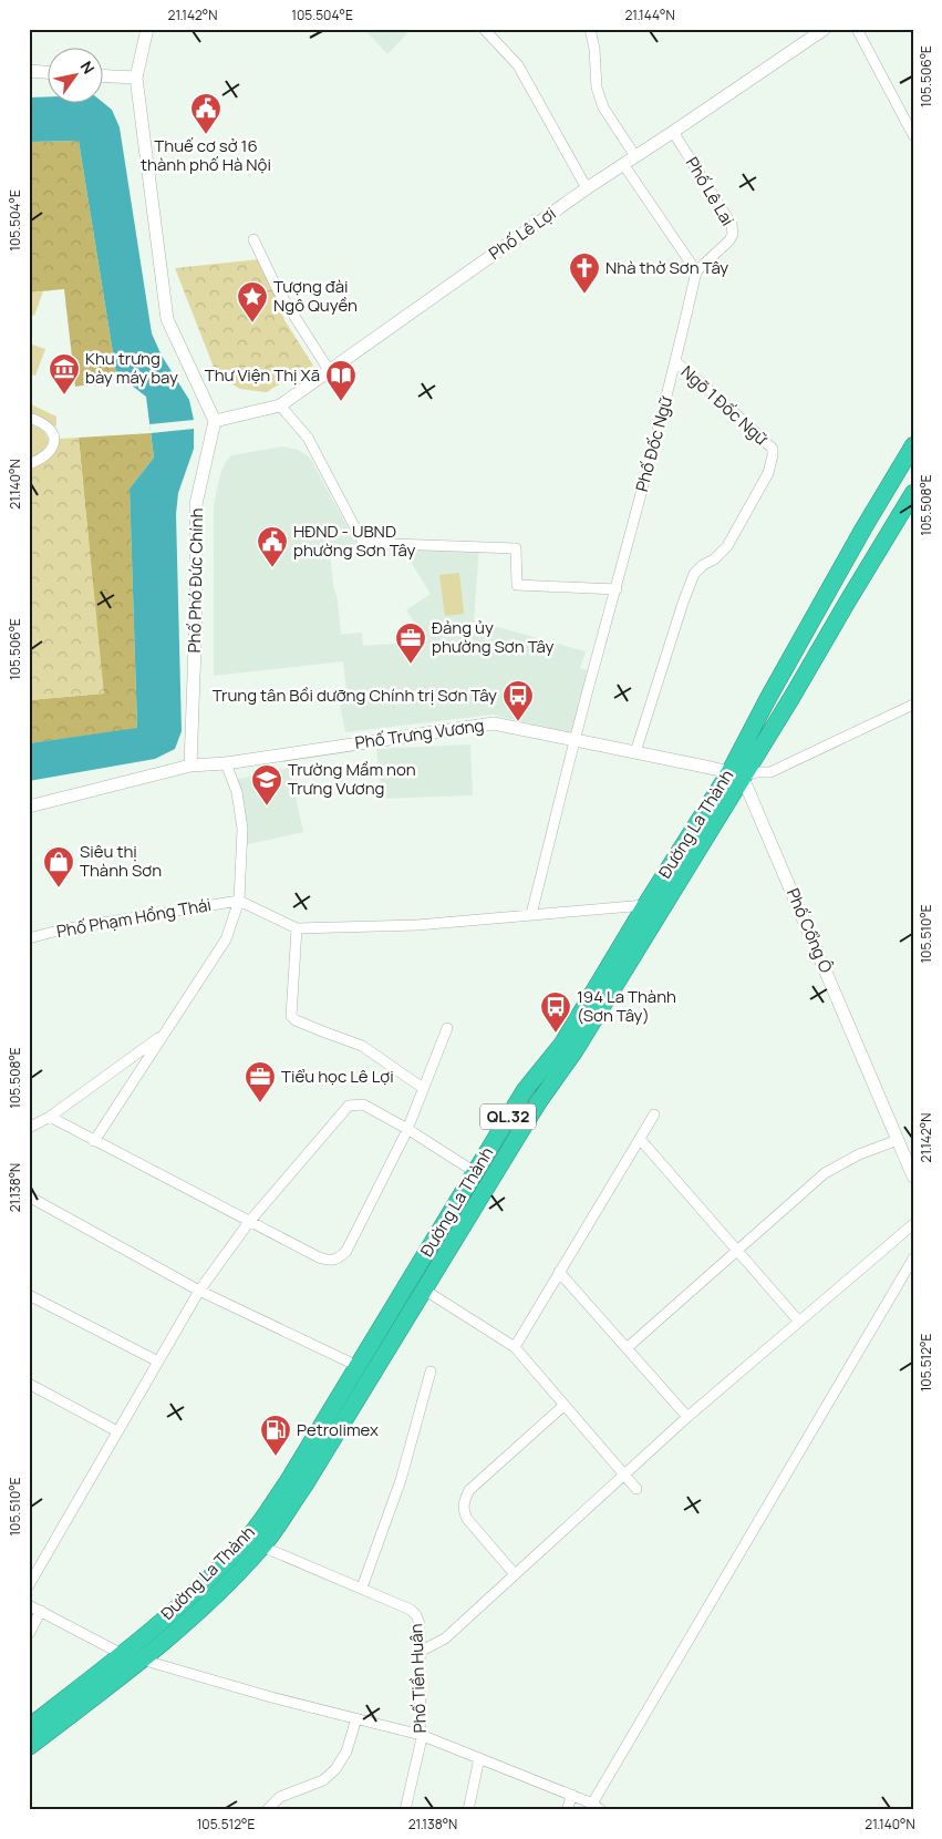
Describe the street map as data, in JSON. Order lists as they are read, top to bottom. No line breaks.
{"streets":{"highway":["Đường La Thành","QL.32"],"main road":["Phố Lê Lợi","Phố Phó Đức Chính","Phố Trưng Vương","Phố Cổng Ô"],"street":["Phố Lê Lai","Ngõ 1 Đốc Ngữ","Phố Đốc Ngữ","Phố Phạm Hồng Thái","Phố Tiền Huân"]},"crossings":[["Phố Lê Lai","Phố Lê Lợi"],["Phố Lê Lai","Phố Đốc Ngữ"],["Phố Lê Lợi","Phố Phó Đức Chính"],["Ngõ 1 Đốc Ngữ","Phố Đốc Ngữ"],["Ngõ 1 Đốc Ngữ","Phố Trưng Vương"],["Phố Đốc Ngữ","Phố Trưng Vương"],["Phố Phó Đức Chính","Phố Trưng Vương"],["Phố Trưng Vương","Đường La Thành"],["Phố Trưng Vương","Phố Cổng Ô"],["Đường La Thành","Phố Cổng Ô"],["Đường La Thành","Phố Tiền Huân"]],"places":{"public building":["Thuế cơ sở 16 thành phố Hà Nội","HĐND - UBND phường Sơn Tây"],"church":["Nhà thờ Sơn Tây"],"place":["Tượng đài Ngô Quyền"],"museum":["Khu trưng bày máy bay"],"library":["Thư Viện Thị Xã"],"office":["Đảng ủy phường Sơn Tây","Tiểu học Lê Lợi"],"bus stop":["Trung tân Bồi dưỡng Chính trị Sơn Tây","194 La Thành (Sơn Tây)"],"school or university":["Trường Mầm non Trưng Vương"],"shop":["Siêu thị Thành Sơn"],"fuel station":["Petrolimex"]},"north":"top right","coordinates":["21.142°N","105.504°E","21.144°N","105.506°E","21.140°N","105.508°E","105.510°E","21.138°N","105.512°E"]}
